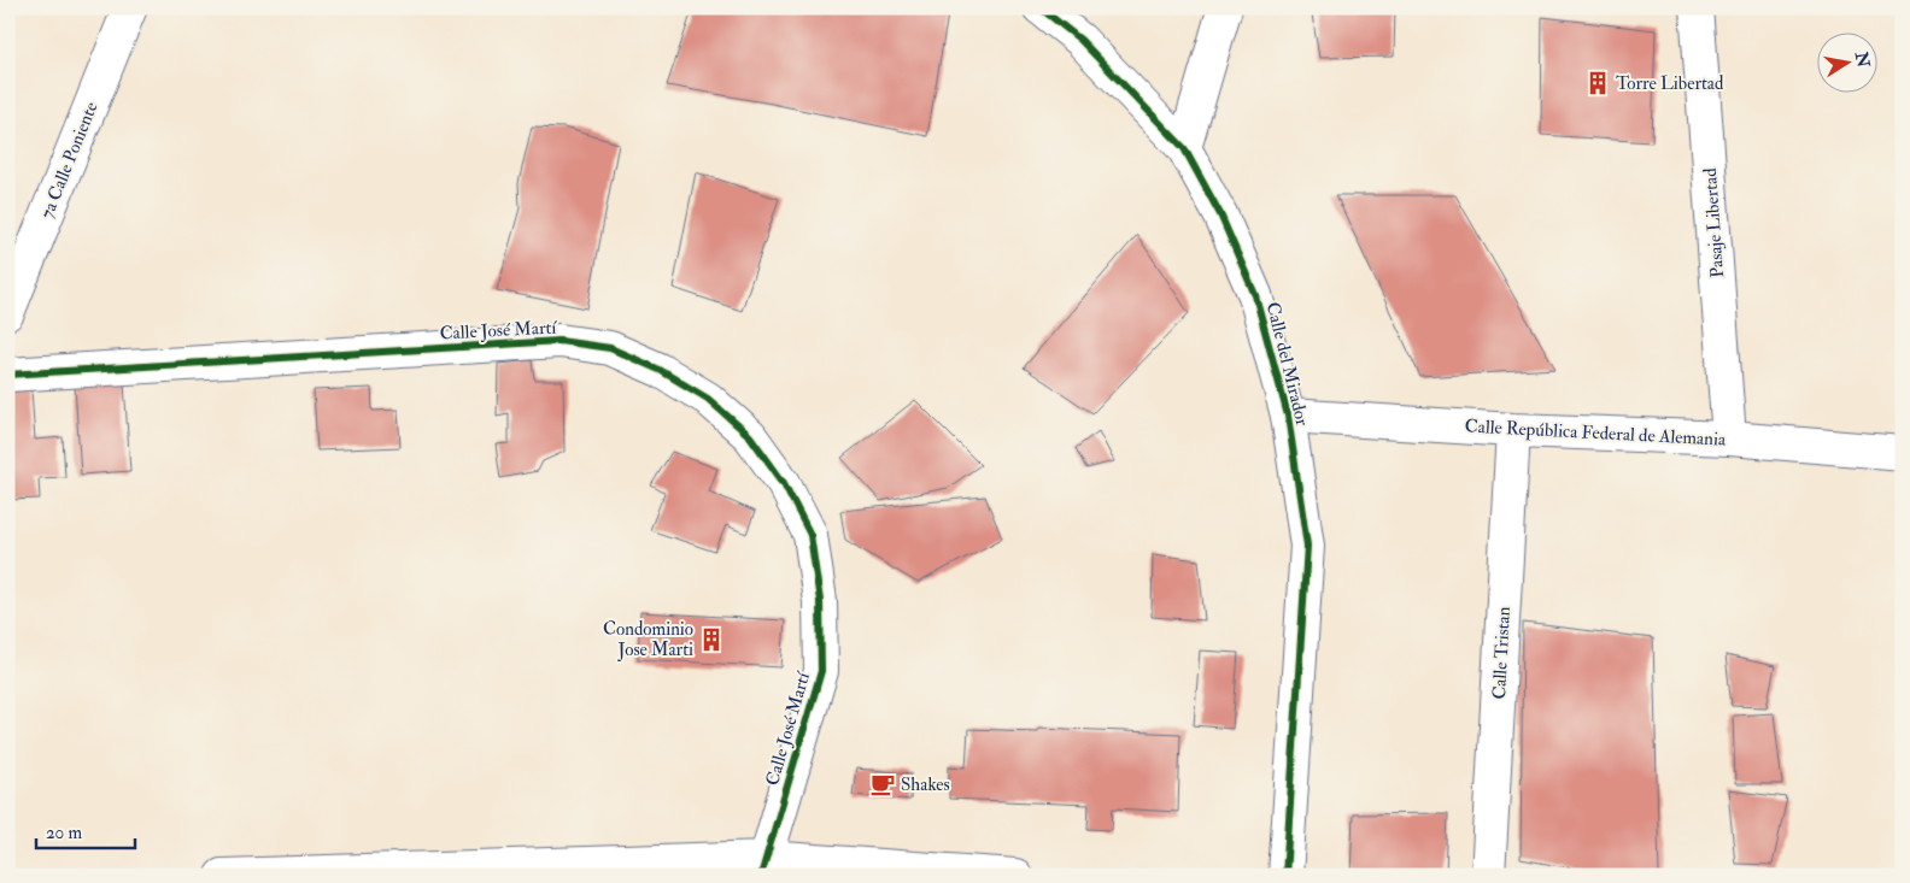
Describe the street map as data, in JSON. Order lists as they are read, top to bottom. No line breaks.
{"streets":{"street":["7a Calle Poniente","Pasaje Libertad","Calle José Martí","Calle del Mirador","Calle República Federal de Alemania","Calle Tristan"]},"crossings":[["Pasaje Libertad","Calle República Federal de Alemania"],["Calle del Mirador","Calle República Federal de Alemania"],["Calle República Federal de Alemania","Calle Tristan"]],"places":{"building":["Torre Libertad","Condominio Jose Marti"],"cafe":["Shakes"]},"scale_bar":"20 m","north":"right"}
